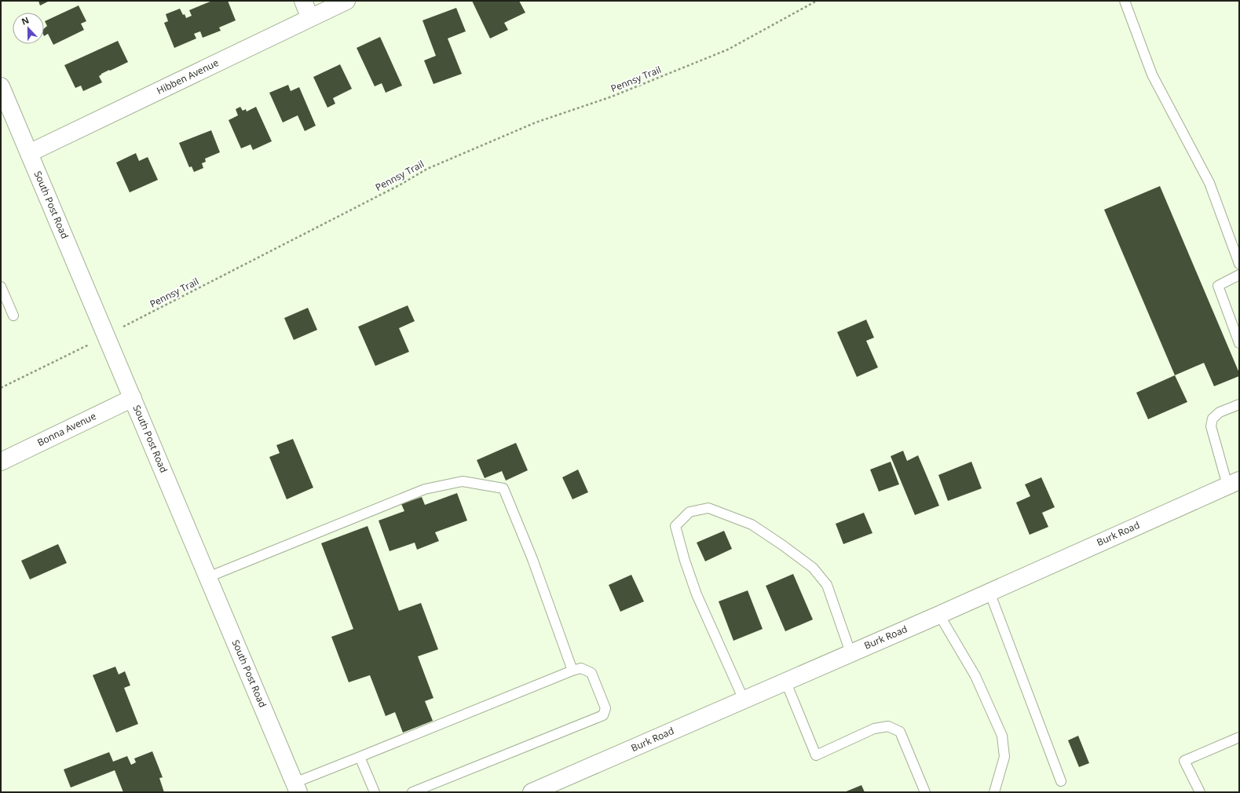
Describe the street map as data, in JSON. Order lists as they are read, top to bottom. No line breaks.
{"streets":{"street":["Hibben Avenue","South Post Road","Bonna Avenue","Burk Road"],"path":["Pennsy Trail"]},"crossings":[["Hibben Avenue","South Post Road"],["Pennsy Trail","South Post Road"],["South Post Road","Bonna Avenue"]],"north":"top"}
